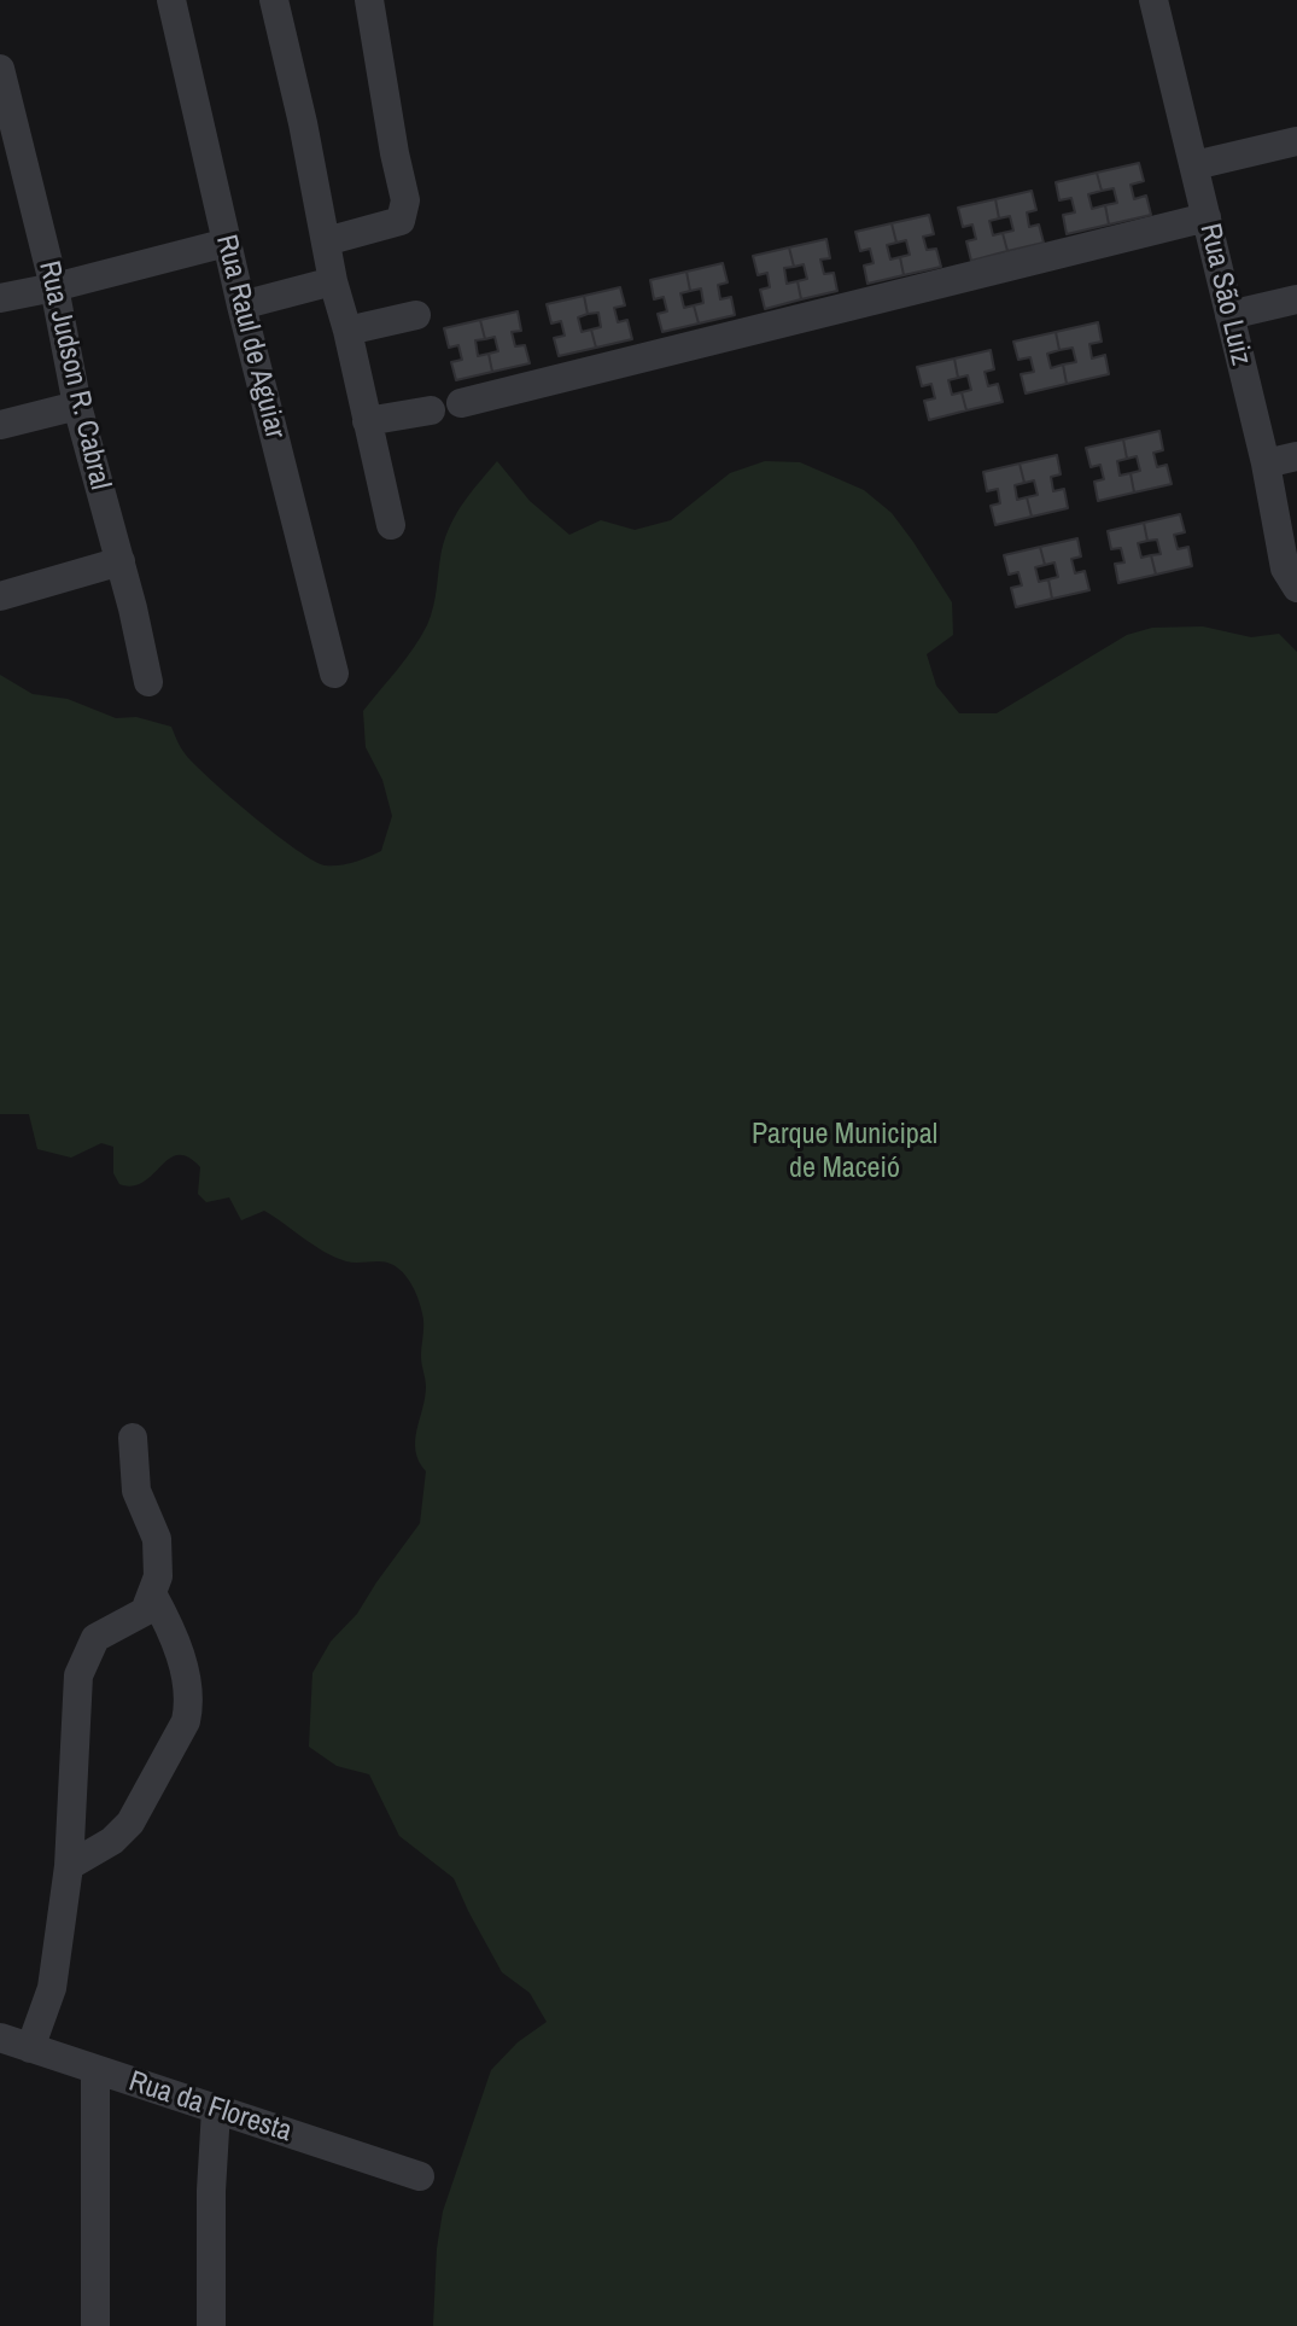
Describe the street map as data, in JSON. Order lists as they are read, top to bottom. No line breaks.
{"streets":{"street":["Rua São Luiz","Rua Raul de Aguiar","Rua Judson R. Cabral","Rua da Floresta"]},"parks":["Parque Municipal de Maceió"]}
